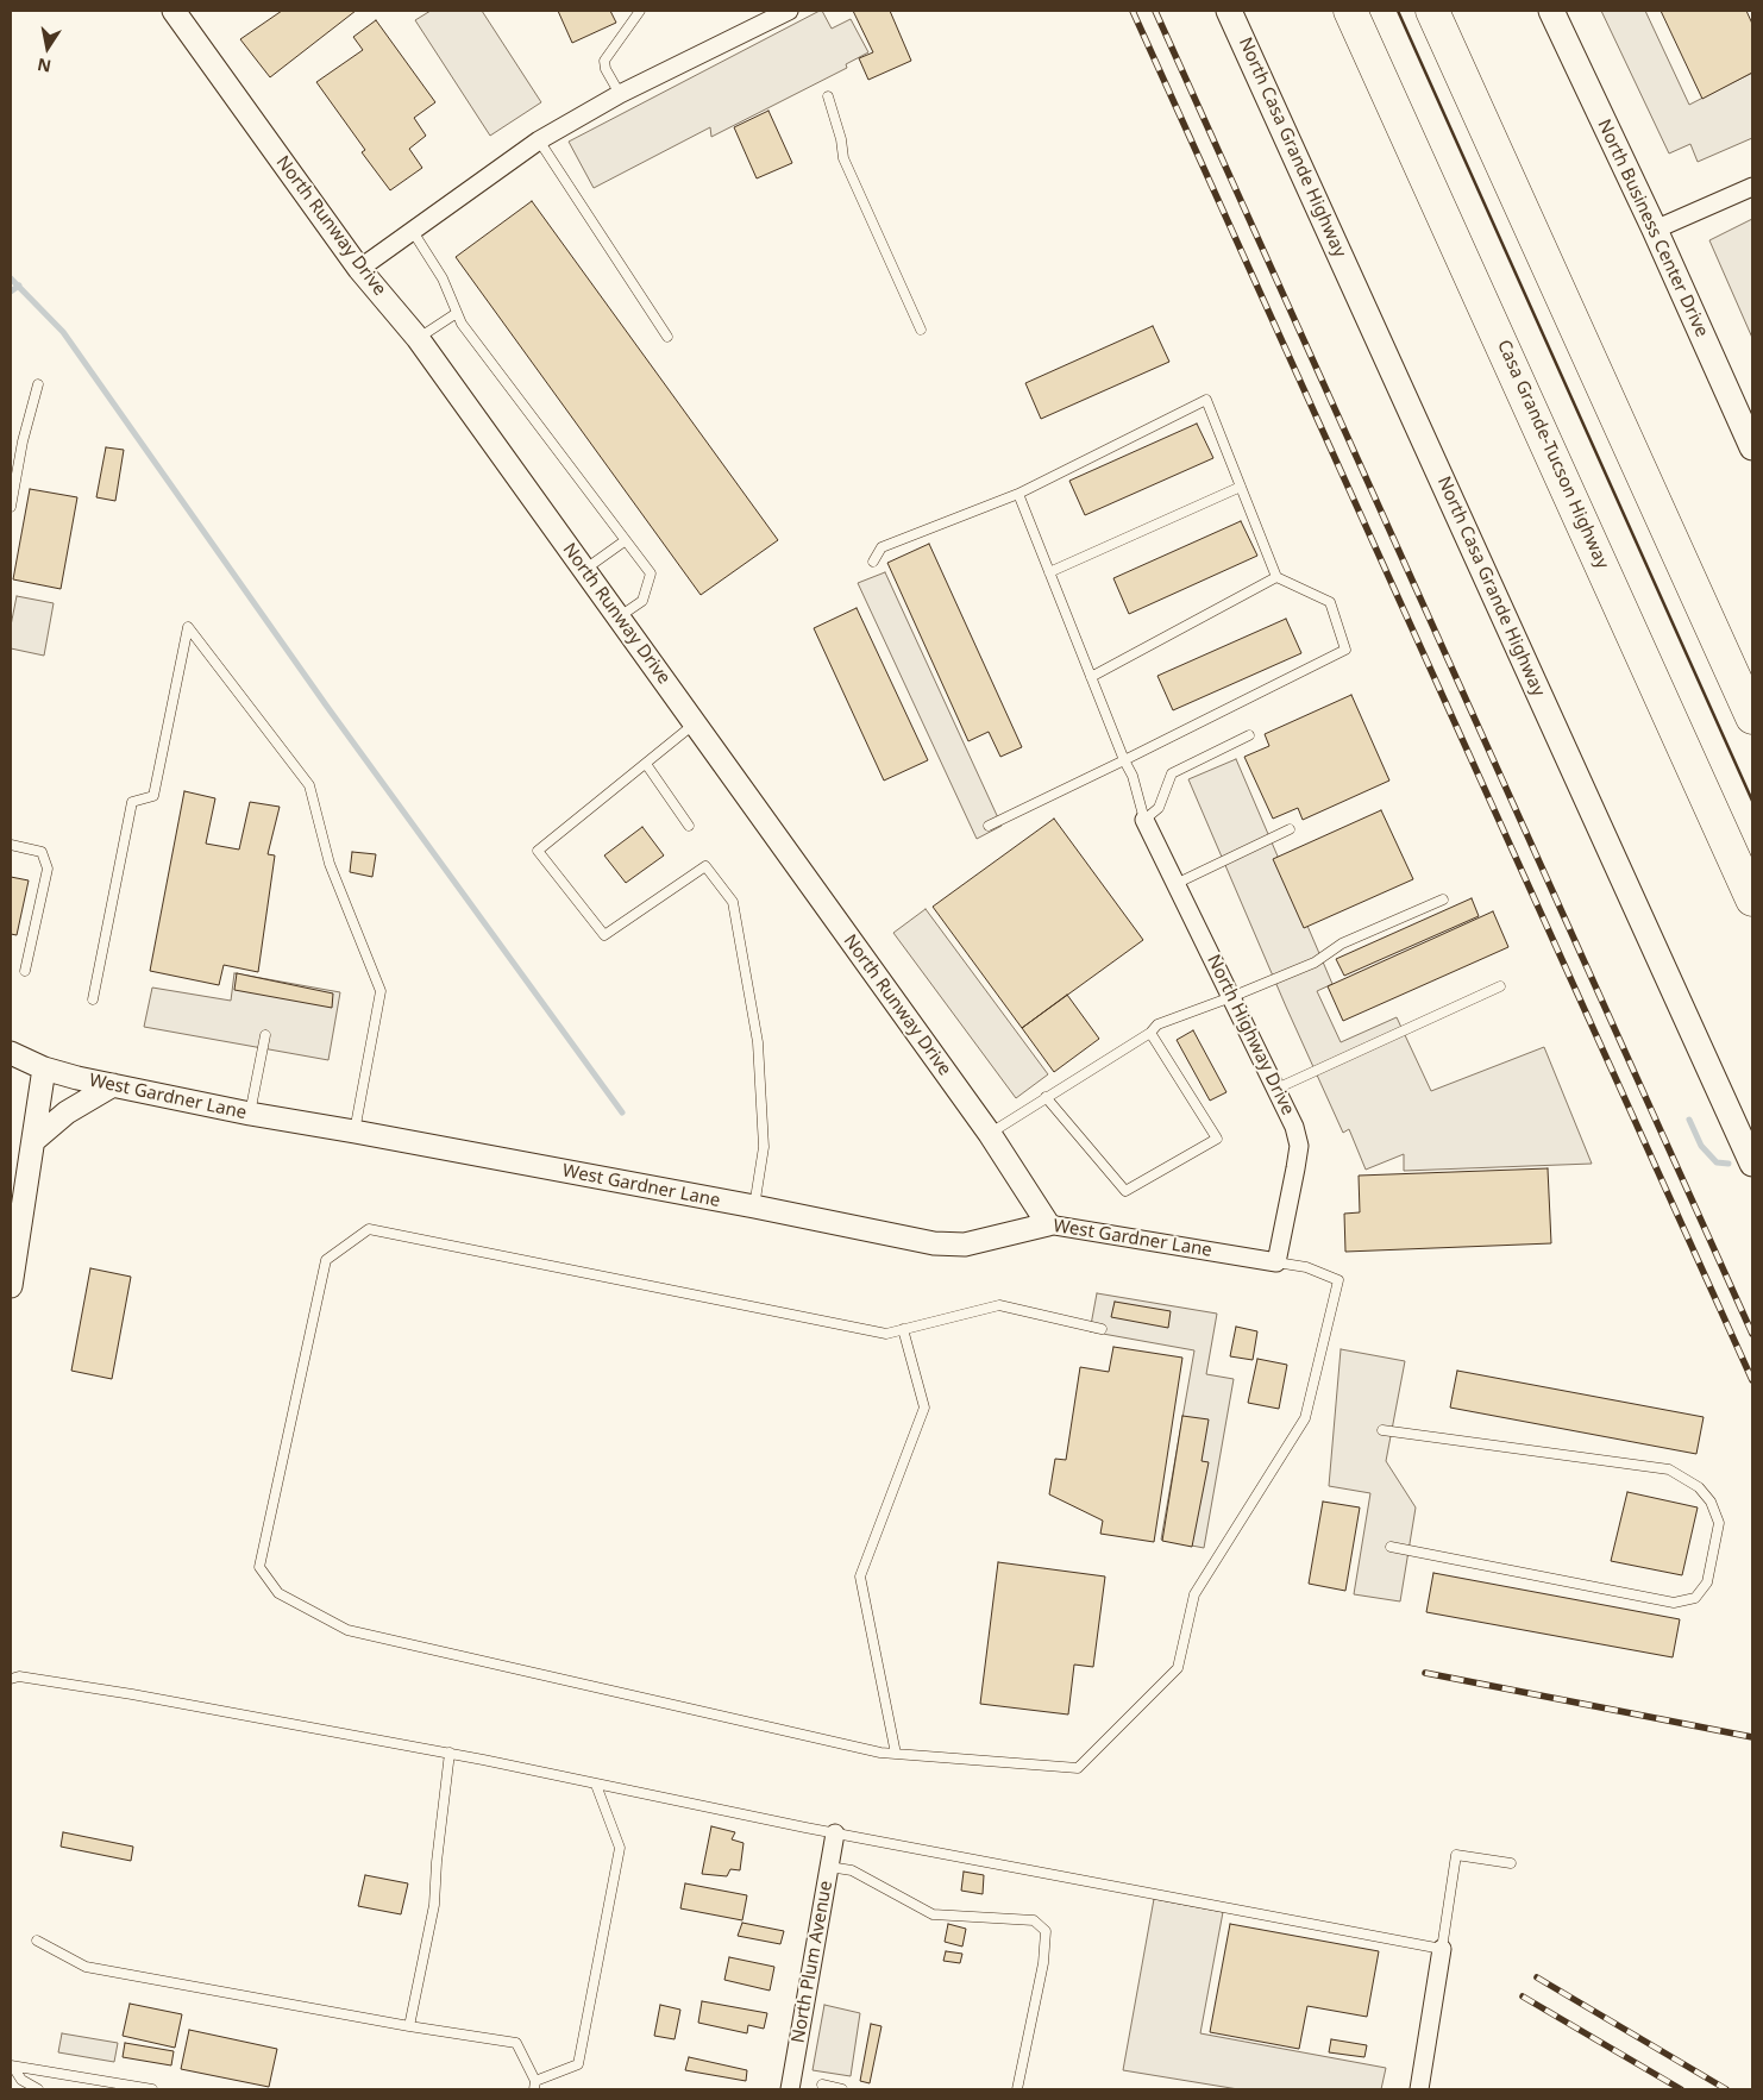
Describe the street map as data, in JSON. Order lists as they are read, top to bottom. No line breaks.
{"streets":{"highway":["Casa Grande-Tucson Highway"],"main road":["North Casa Grande Highway","North Business Center Drive"],"street":["North Runway Drive","North Highway Drive","West Gardner Lane","North Plum Avenue"]},"crossings":[["North Runway Drive","West Gardner Lane"],["North Highway Drive","West Gardner Lane"]],"north":"bottom"}
